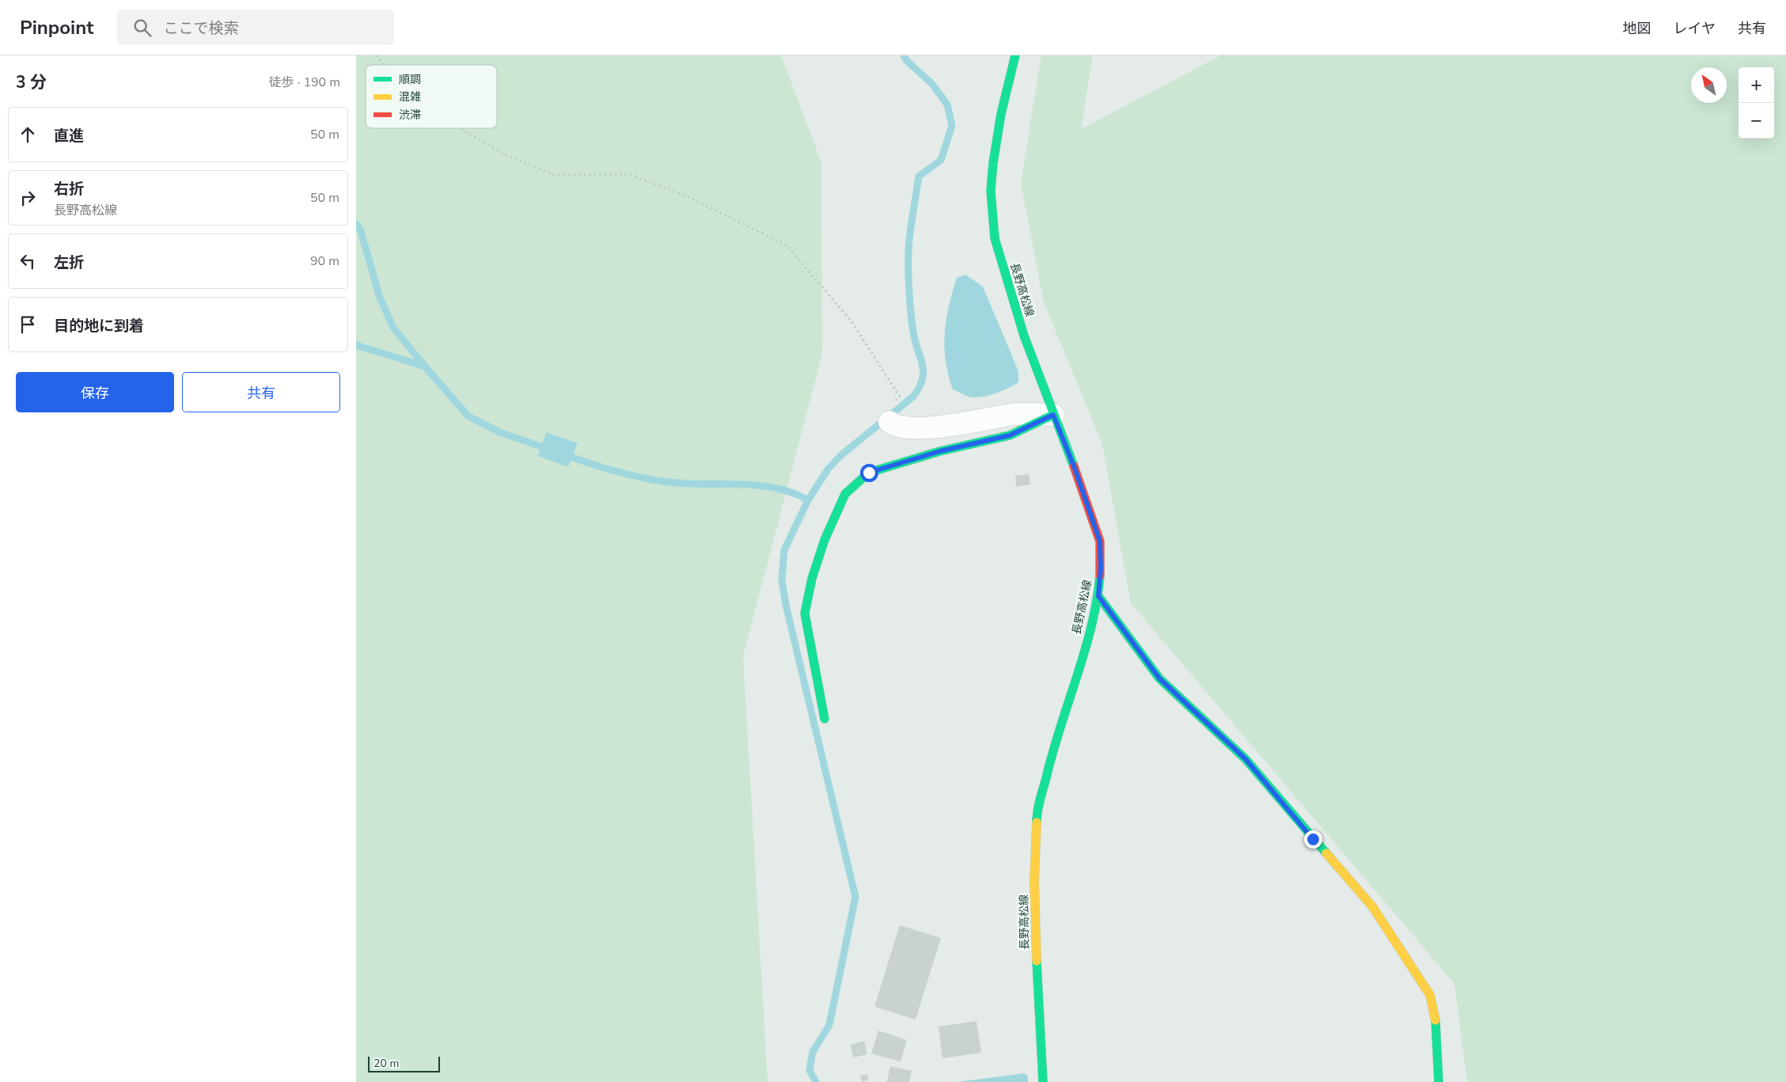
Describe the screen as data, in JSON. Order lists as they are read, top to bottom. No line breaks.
{"streets":{"street":["長野高松線"]},"legend":["順調","混雑","渋滞"],"scale_bar":"20 m","north":"top left","page":{"header":"Pinpoint","search":"ここで検索","nav":["地図","レイヤ","共有"],"heading":["3 分","徒歩 · 190 m"],"map_buttons":["+","−"],"list":[["直進","50 m"],["右折","長野高松線","50 m"],["左折","90 m"],"目的地に到着"],"buttons":["保存","共有"],"scale":"20 m"}}
